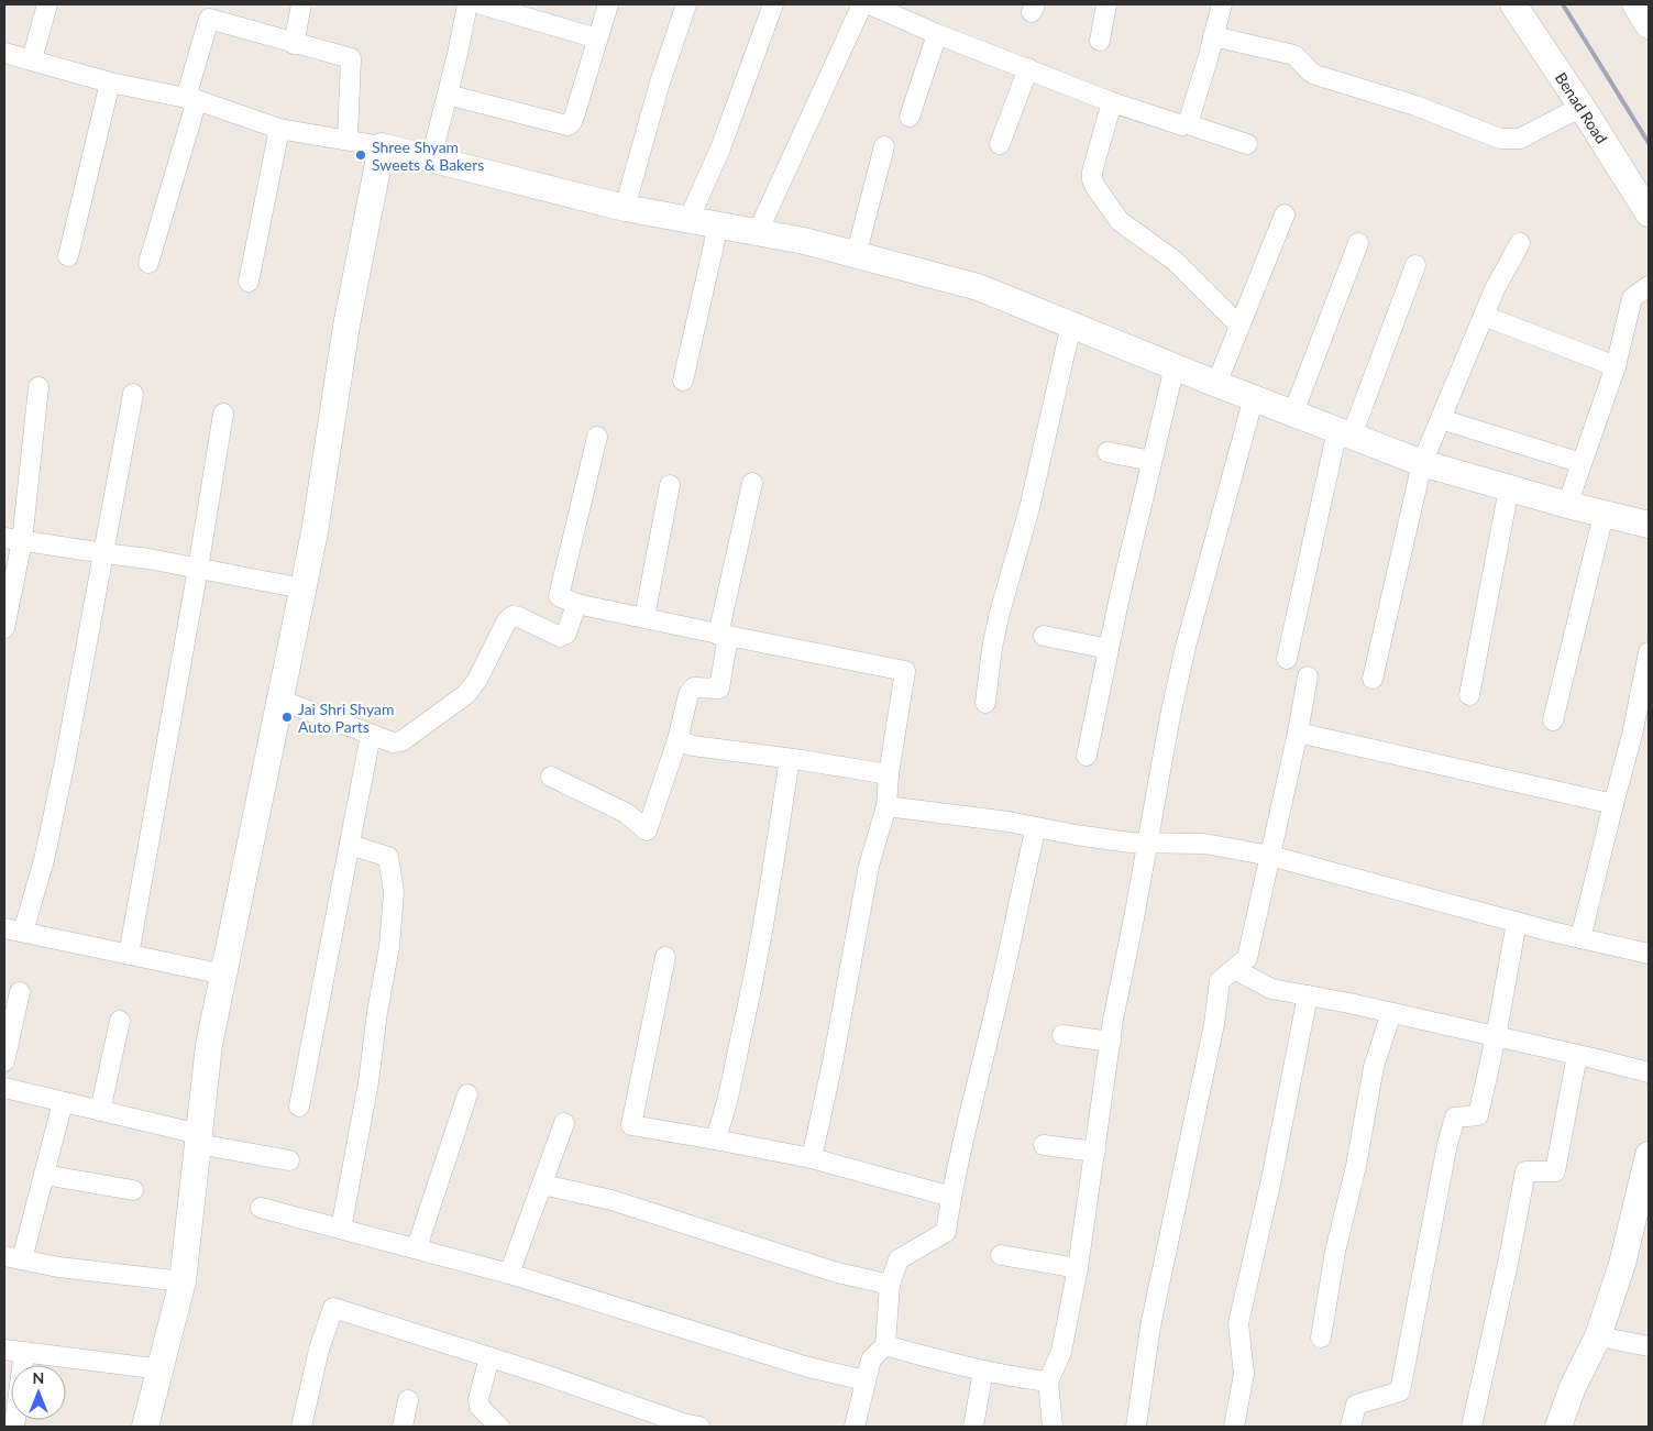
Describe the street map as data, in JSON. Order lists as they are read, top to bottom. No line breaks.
{"streets":{"street":["Benad Road"]},"places":["Shree Shyam Sweets & Bakers","Jai Shri Shyam Auto Parts"],"north":"top"}
